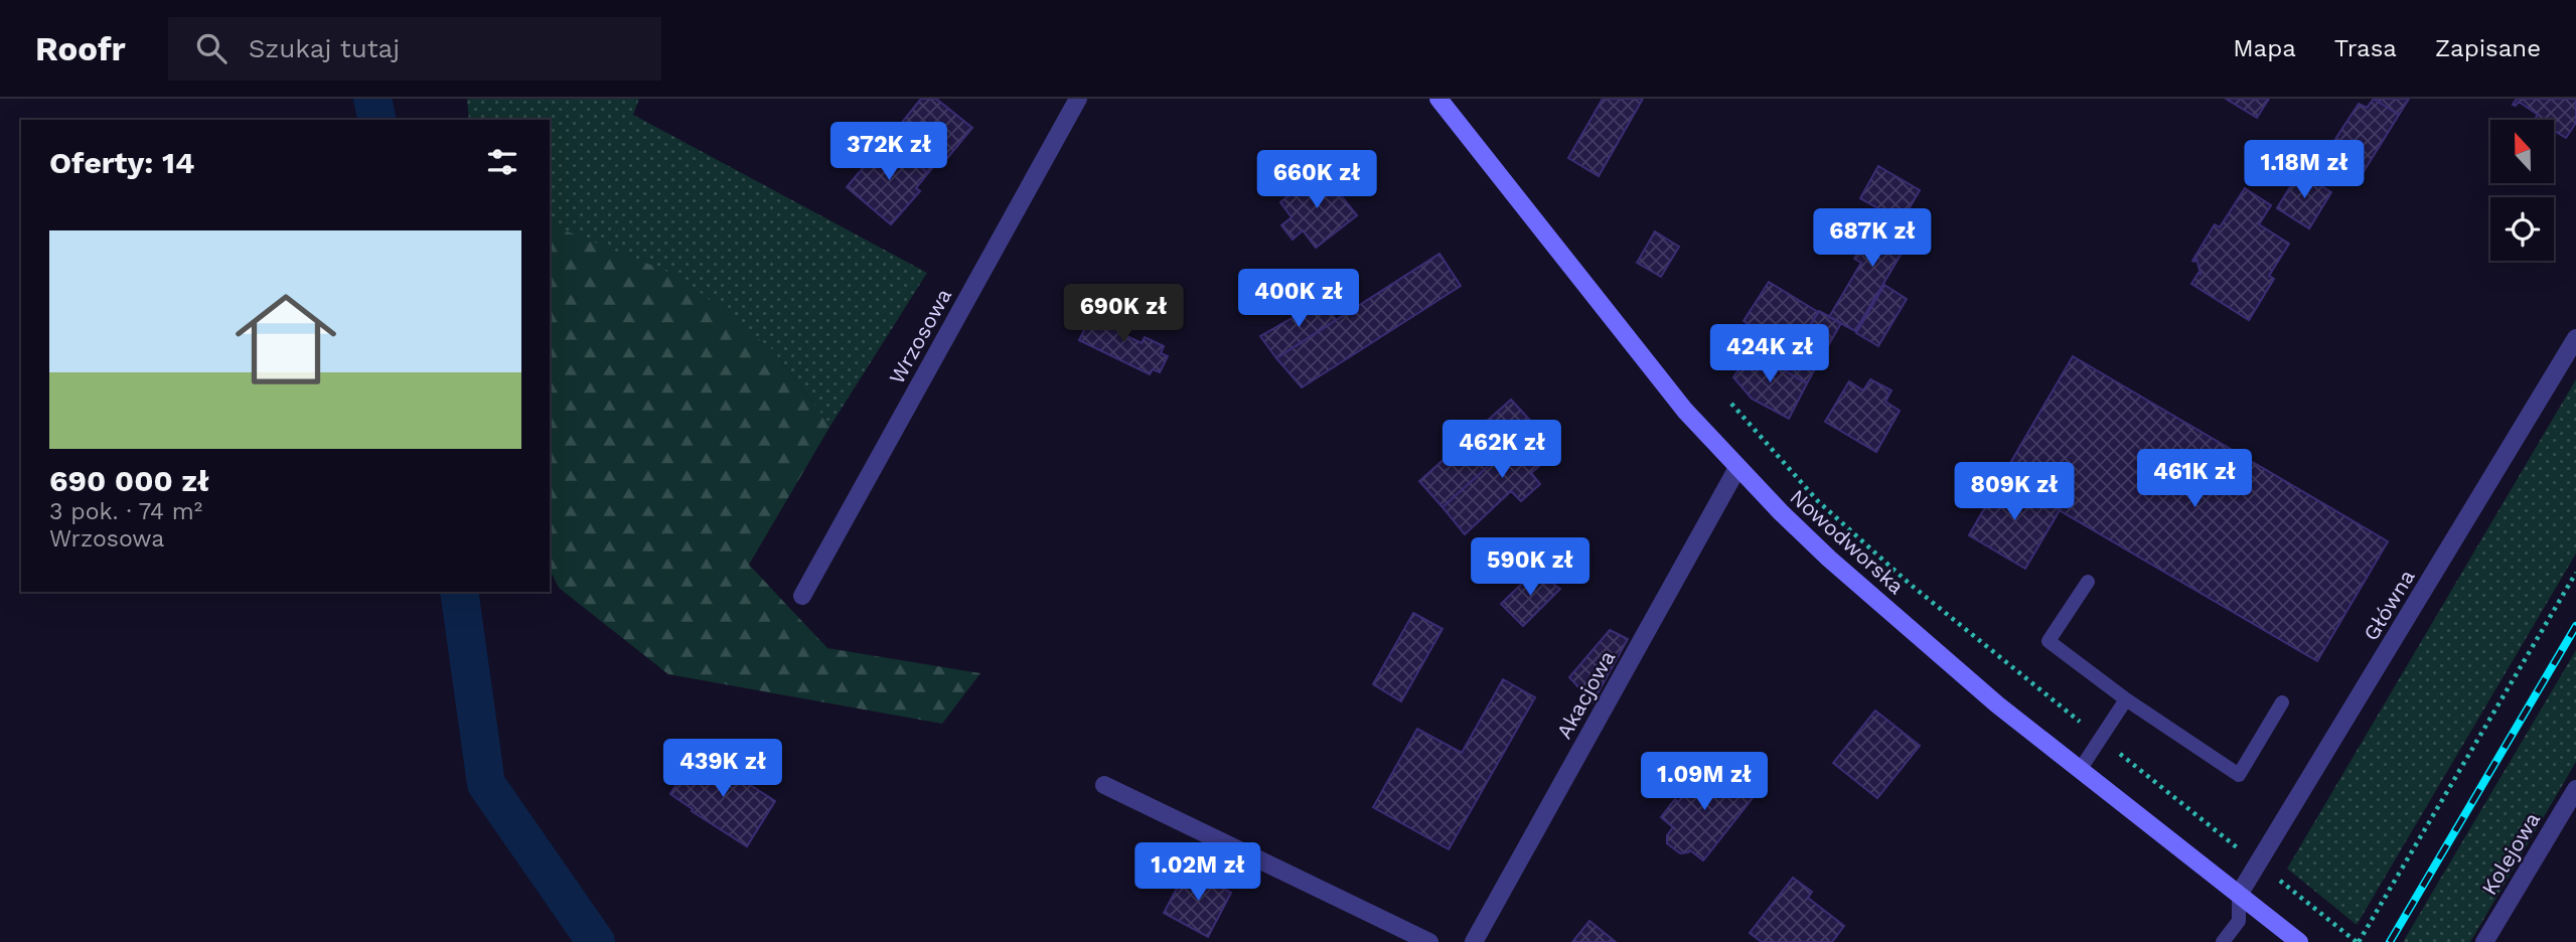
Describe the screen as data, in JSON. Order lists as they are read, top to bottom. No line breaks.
{"streets":{"main road":["Nowodworska"],"street":["Wrzosowa","Główna","Akacjowa","Kolejowa"]},"crossings":[["Nowodworska","Główna"],["Nowodworska","Akacjowa"]],"north":"top","page":{"header":"Roofr","search":"Szukaj tutaj","nav":["Mapa","Trasa","Zapisane"],"heading":"Oferty: 14","price":["372K zł","1.18M zł","660K zł","687K zł","400K zł","690K zł","424K zł","462K zł","461K zł","809K zł","590K zł","439K zł","1.09M zł","1.02M zł"],"list":[{"name":"690 000 zł","note":"3 pok. · 74 m² · Wrzosowa"}]}}
